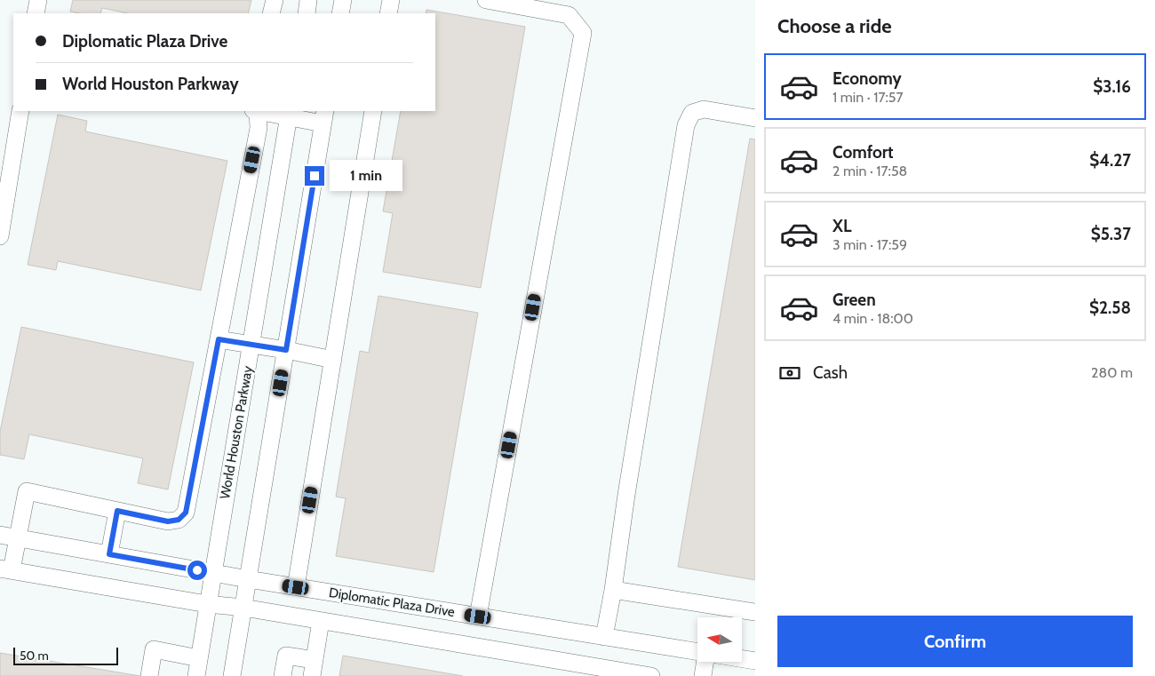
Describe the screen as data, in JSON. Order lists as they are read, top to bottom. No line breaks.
{"streets":{"street":["World Houston Parkway","Diplomatic Plaza Drive"]},"crossings":[["World Houston Parkway","Diplomatic Plaza Drive"]],"scale_bar":"50 m","north":"left","page":{"heading":"Choose a ride","banner":["Diplomatic Plaza Drive","World Houston Parkway"],"list":[{"name":"Economy","note":"1 min · 17:57","value":"$3.16"},{"name":"Comfort","note":"2 min · 17:58","value":"$4.27"},{"name":"XL","note":"3 min · 17:59","value":"$5.37"},{"name":"Green","note":"4 min · 18:00","value":"$2.58"}],"bubble":"1 min","pay":["Cash","280 m"],"buttons":"Confirm","scale":"50 m"}}
